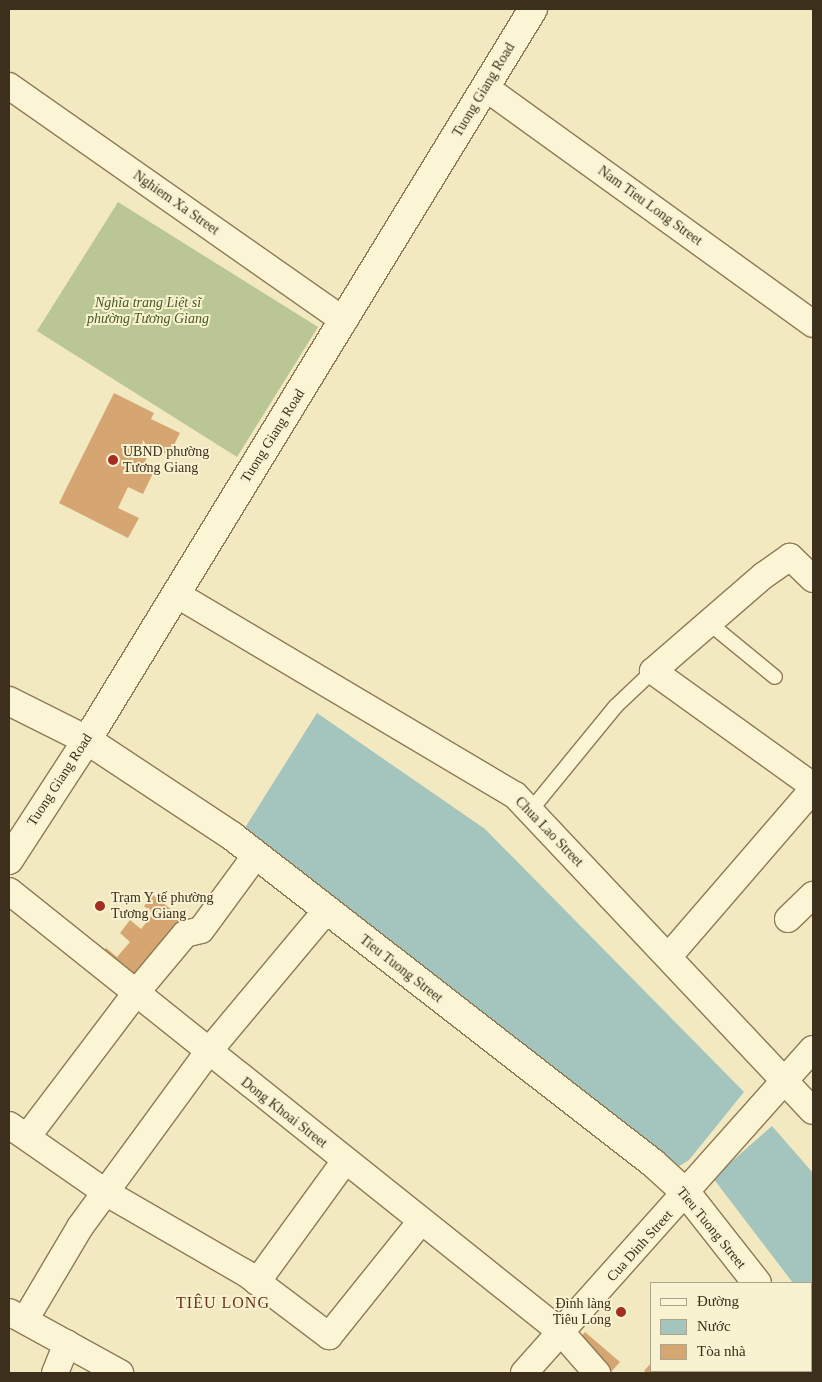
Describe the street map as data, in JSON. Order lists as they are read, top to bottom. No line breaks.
{"streets":{"main road":["Tuong Giang Road","Tieu Tuong Street"],"street":["Nghiem Xa Street","Nam Tieu Long Street","Chua Lao Street","Dong Khoai Street","Cua Dinh Street"]},"crossings":[["Tuong Giang Road","Nghiem Xa Street"],["Tuong Giang Road","Nam Tieu Long Street"],["Tuong Giang Road","Chua Lao Street"],["Tuong Giang Road","Tieu Tuong Street"],["Chua Lao Street","Cua Dinh Street"],["Tieu Tuong Street","Cua Dinh Street"],["Dong Khoai Street","Cua Dinh Street"]],"districts":["TIÊU LONG"],"parks":["Nghĩa trang Liệt sĩ phường Tương Giang"],"places":["UBND phường Tương Giang","Trạm Y tế phường Tương Giang","Đình làng Tiêu Long"],"legend":["Đường","Nước","Tòa nhà"]}
